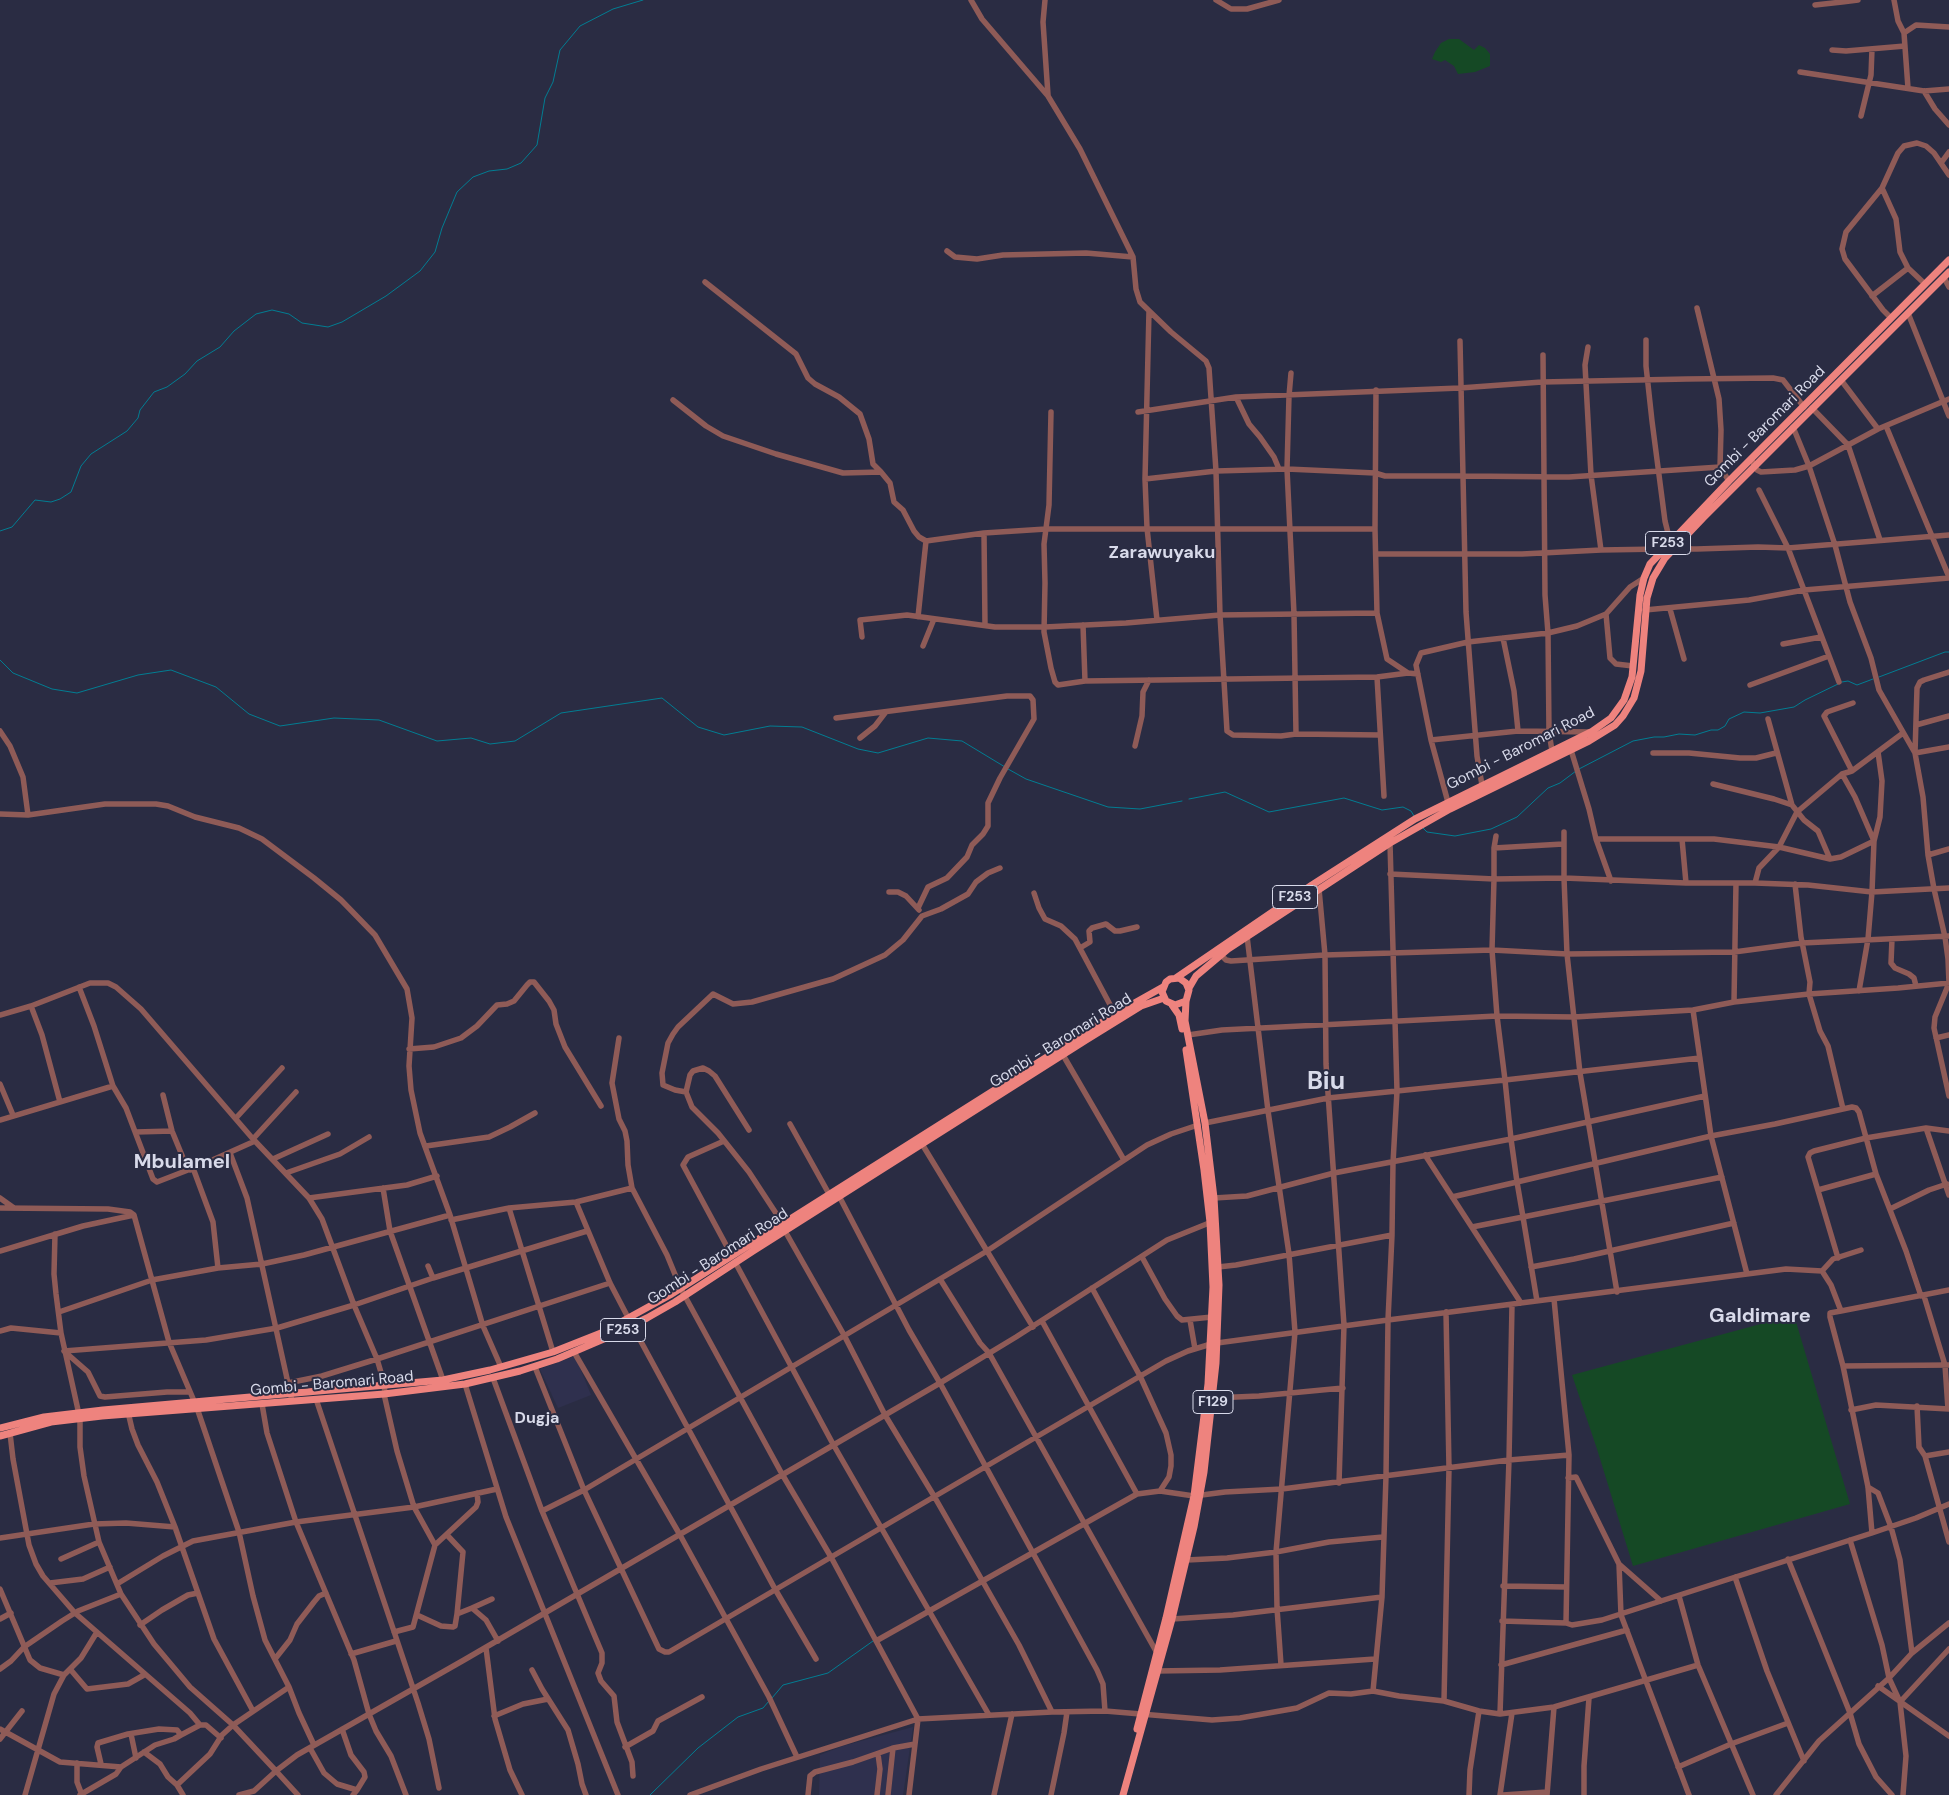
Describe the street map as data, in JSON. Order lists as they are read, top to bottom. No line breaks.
{"streets":{"main road":["Gombi - Baromari Road","F253","F129"]},"crossings":[["Gombi - Baromari Road","F253"],["Gombi - Baromari Road","F129"],["F253","F129"]],"districts":["Zarawuyaku","Biu","Mbulamel","Galdimare","Dugja"]}
